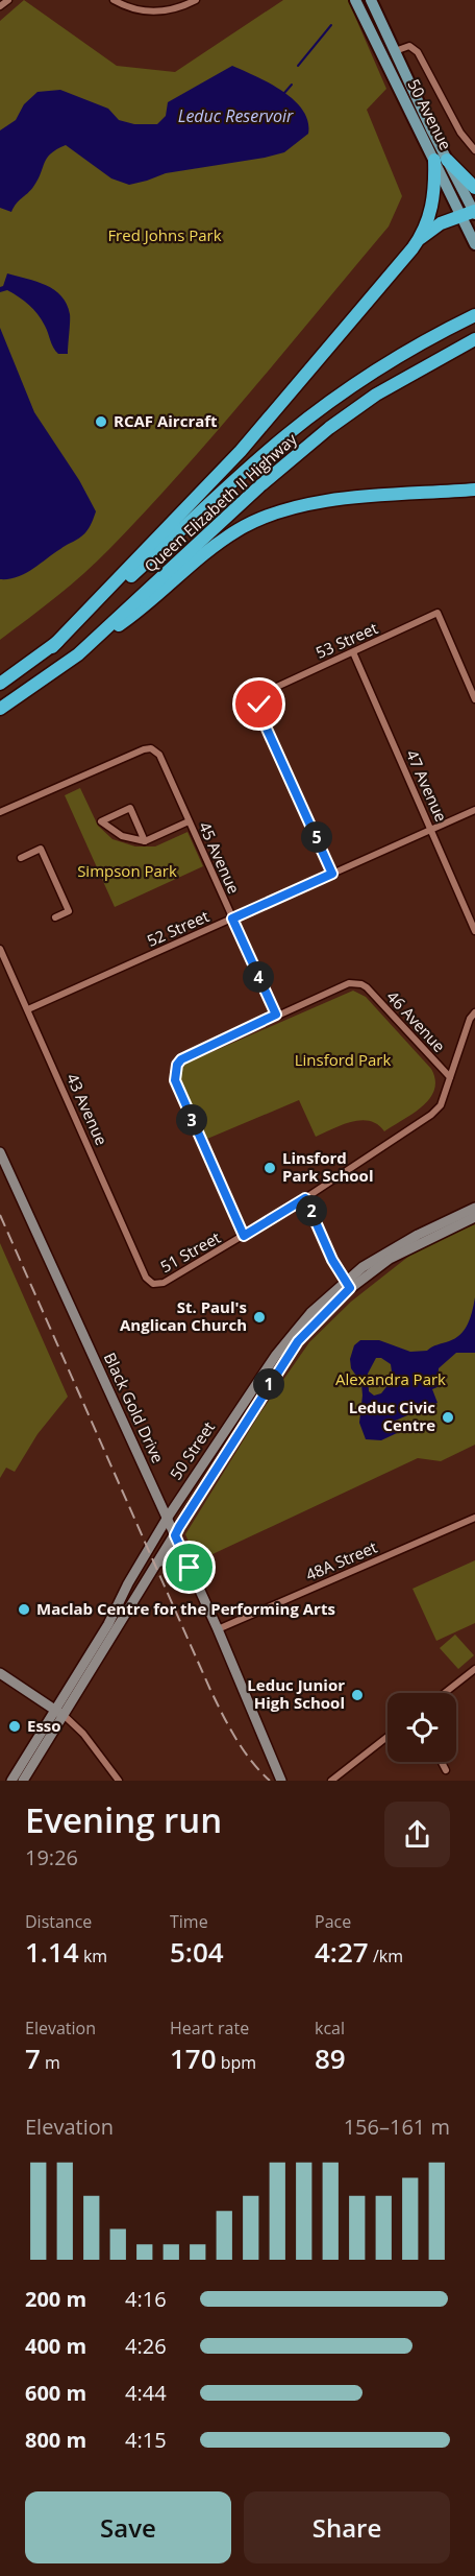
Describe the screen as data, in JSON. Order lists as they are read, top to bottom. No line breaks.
{"streets":{"highway":["Queen Elizabeth II Highway"],"main road":["50 Avenue","Black Gold Drive","50 Street"],"street":["53 Street","47 Avenue","45 Avenue","52 Street","46 Avenue","43 Avenue","51 Street","48A Street"]},"crossings":[["53 Street","47 Avenue"],["53 Street","52 Street"],["47 Avenue","52 Street"],["45 Avenue","52 Street"],["45 Avenue","46 Avenue"],["52 Street","43 Avenue"],["46 Avenue","51 Street"],["43 Avenue","51 Street"],["Black Gold Drive","50 Street"],["Black Gold Drive","48A Street"]],"water":["Leduc Reservoir"],"parks":["Fred Johns Park","Simpson Park","Linsford Park","Alexandra Park"],"places":["RCAF Aircraft","Linsford Park School","St. Paul's Anglican Church","Leduc Civic Centre","Maclab Centre for the Performing Arts","Leduc Junior High School","Esso"],"page":{"pins":["5","4","3","2","1"],"heading":["Evening run","19:26"],"stats":[["Distance","1.14 km"],["Time","5:04"],["Pace","4:27 /km"],["Elevation","7 m"],["Heart rate","170 bpm"],["kcal","89"]],"chart":["Elevation","156–161 m"],"list":[{"name":"200 m","note":"4:16"},{"name":"400 m","note":"4:26"},{"name":"600 m","note":"4:44"},{"name":"800 m","note":"4:15"}],"buttons":["Save","Share"]}}
